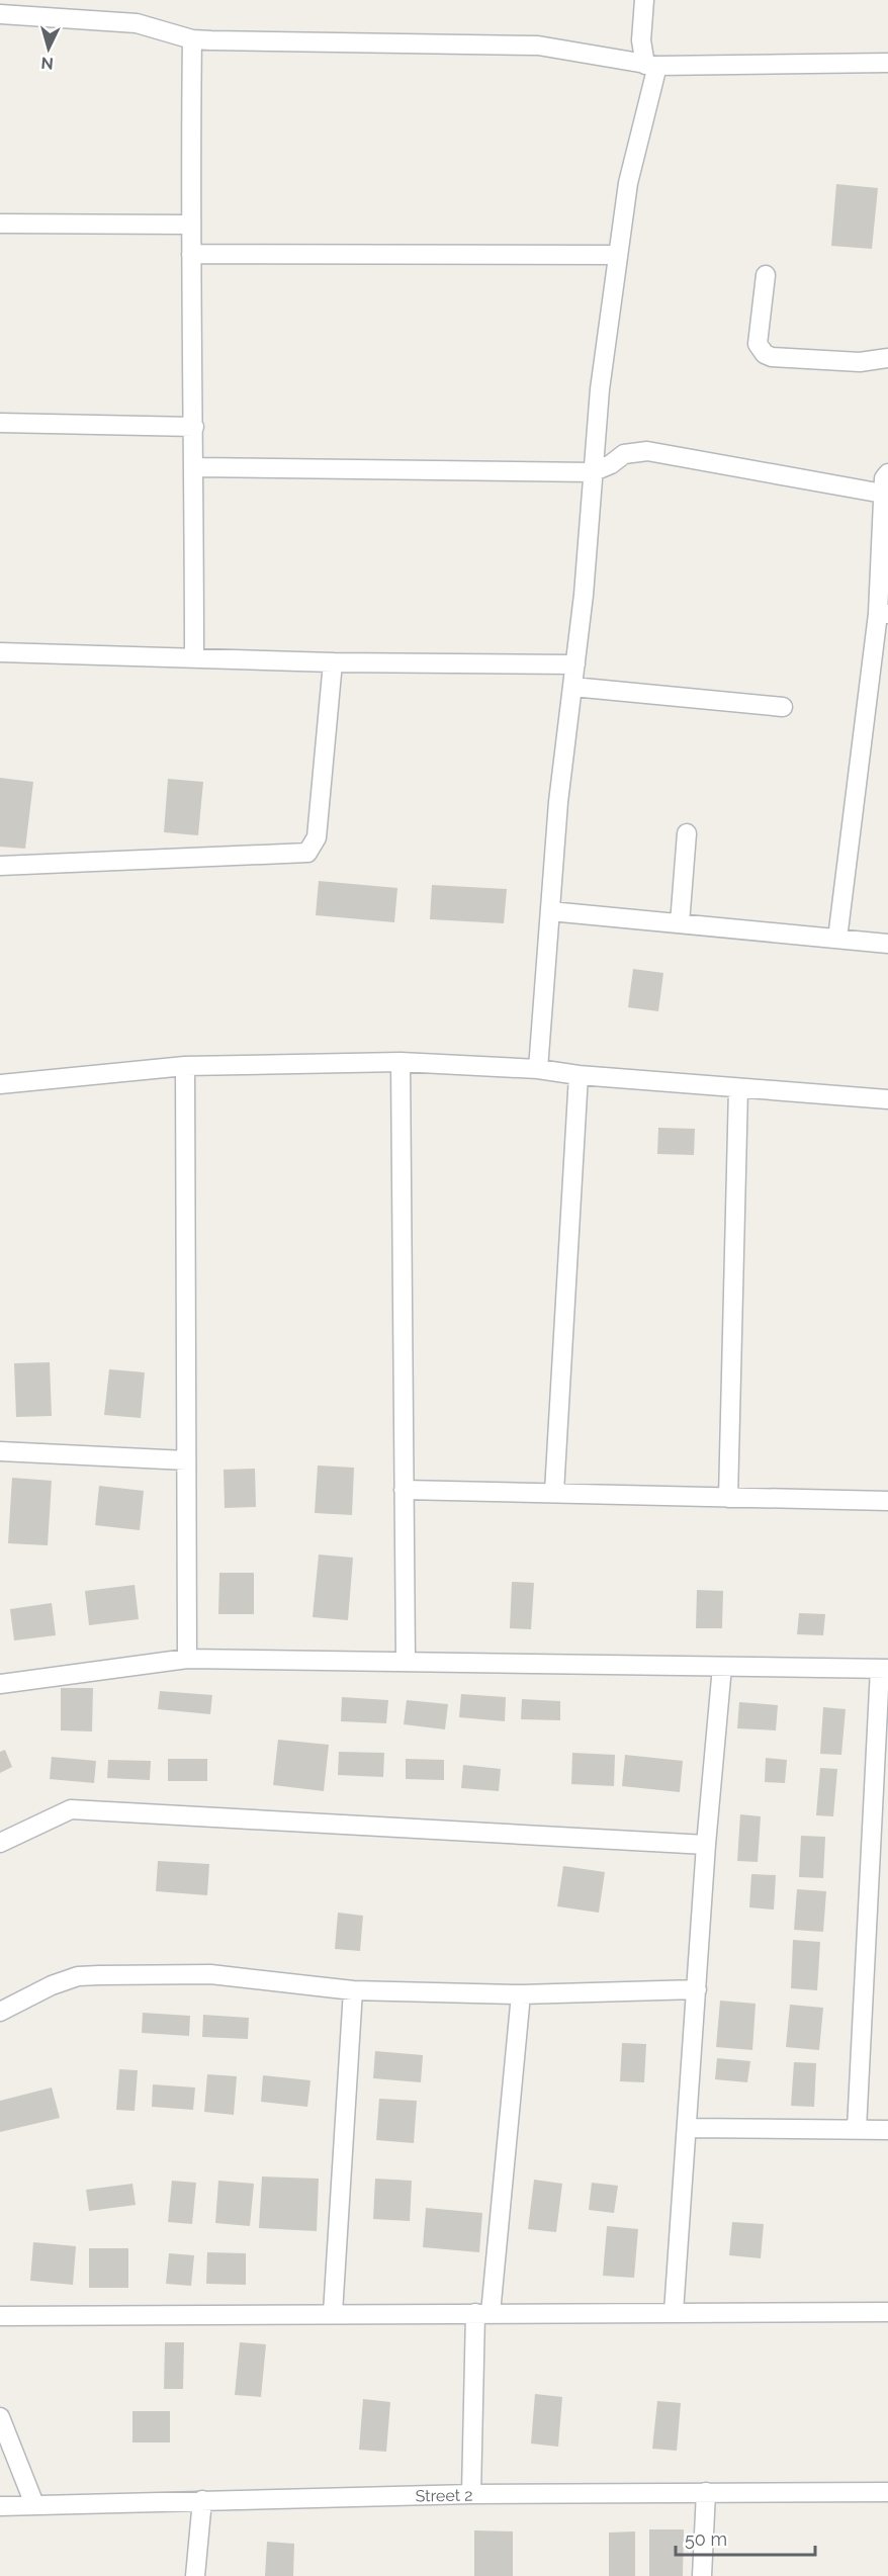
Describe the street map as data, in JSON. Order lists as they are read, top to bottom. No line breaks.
{"streets":{"street":["Street 2"]},"scale_bar":"50 m","north":"bottom"}
